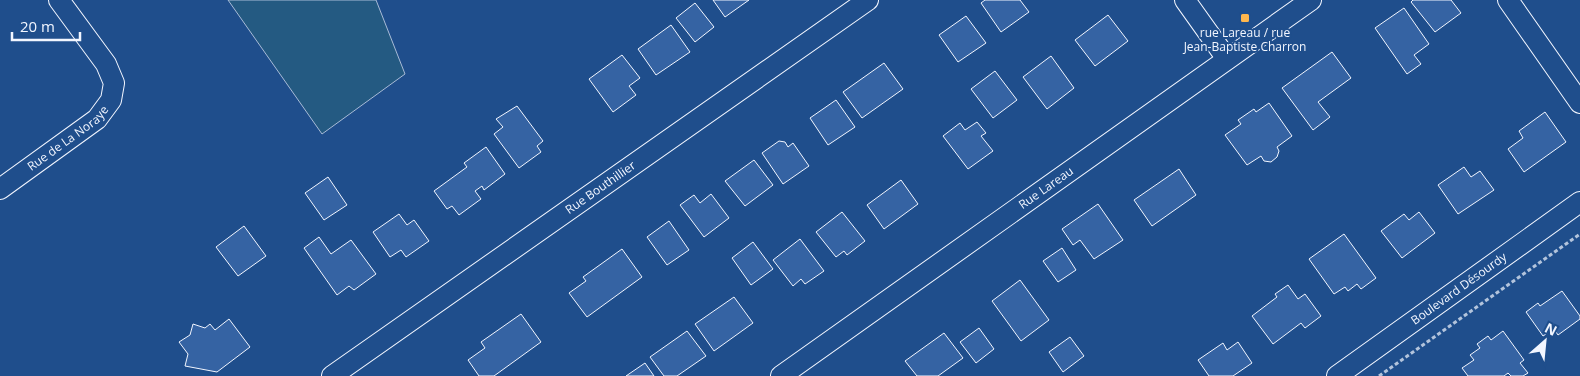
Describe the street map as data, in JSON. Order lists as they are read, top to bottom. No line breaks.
{"streets":{"street":["Rue de La Noraye","Rue Bouthillier","Rue Lareau","Boulevard Désourdy"]},"places":{"transit":["rue Lareau / rue Jean-Baptiste Charron"]},"scale_bar":"20 m","north":"top right"}
